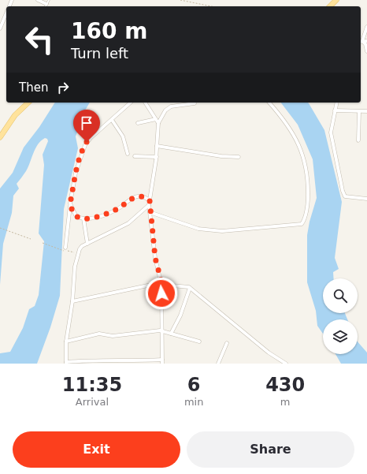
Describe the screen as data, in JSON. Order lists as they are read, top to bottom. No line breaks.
{"page":{"turn":["160 m","Turn left"],"then":"Then","eta":["11:35","Arrival","6","min","430","m"],"buttons":["Exit","Share"]}}
